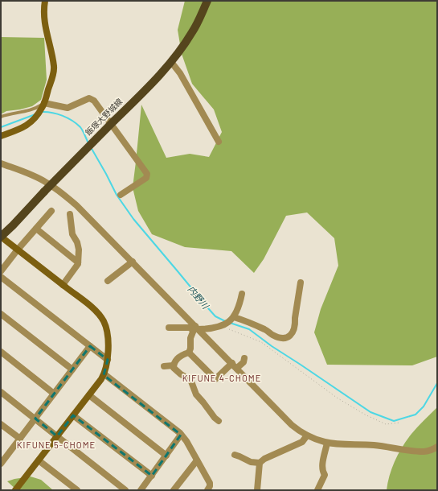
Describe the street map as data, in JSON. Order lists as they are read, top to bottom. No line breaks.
{"streets":{"main road":["飯塚大野城線"]},"districts":["KIFUNE 4-CHOME","KIFUNE 5-CHOME"],"water":["内野川"]}
